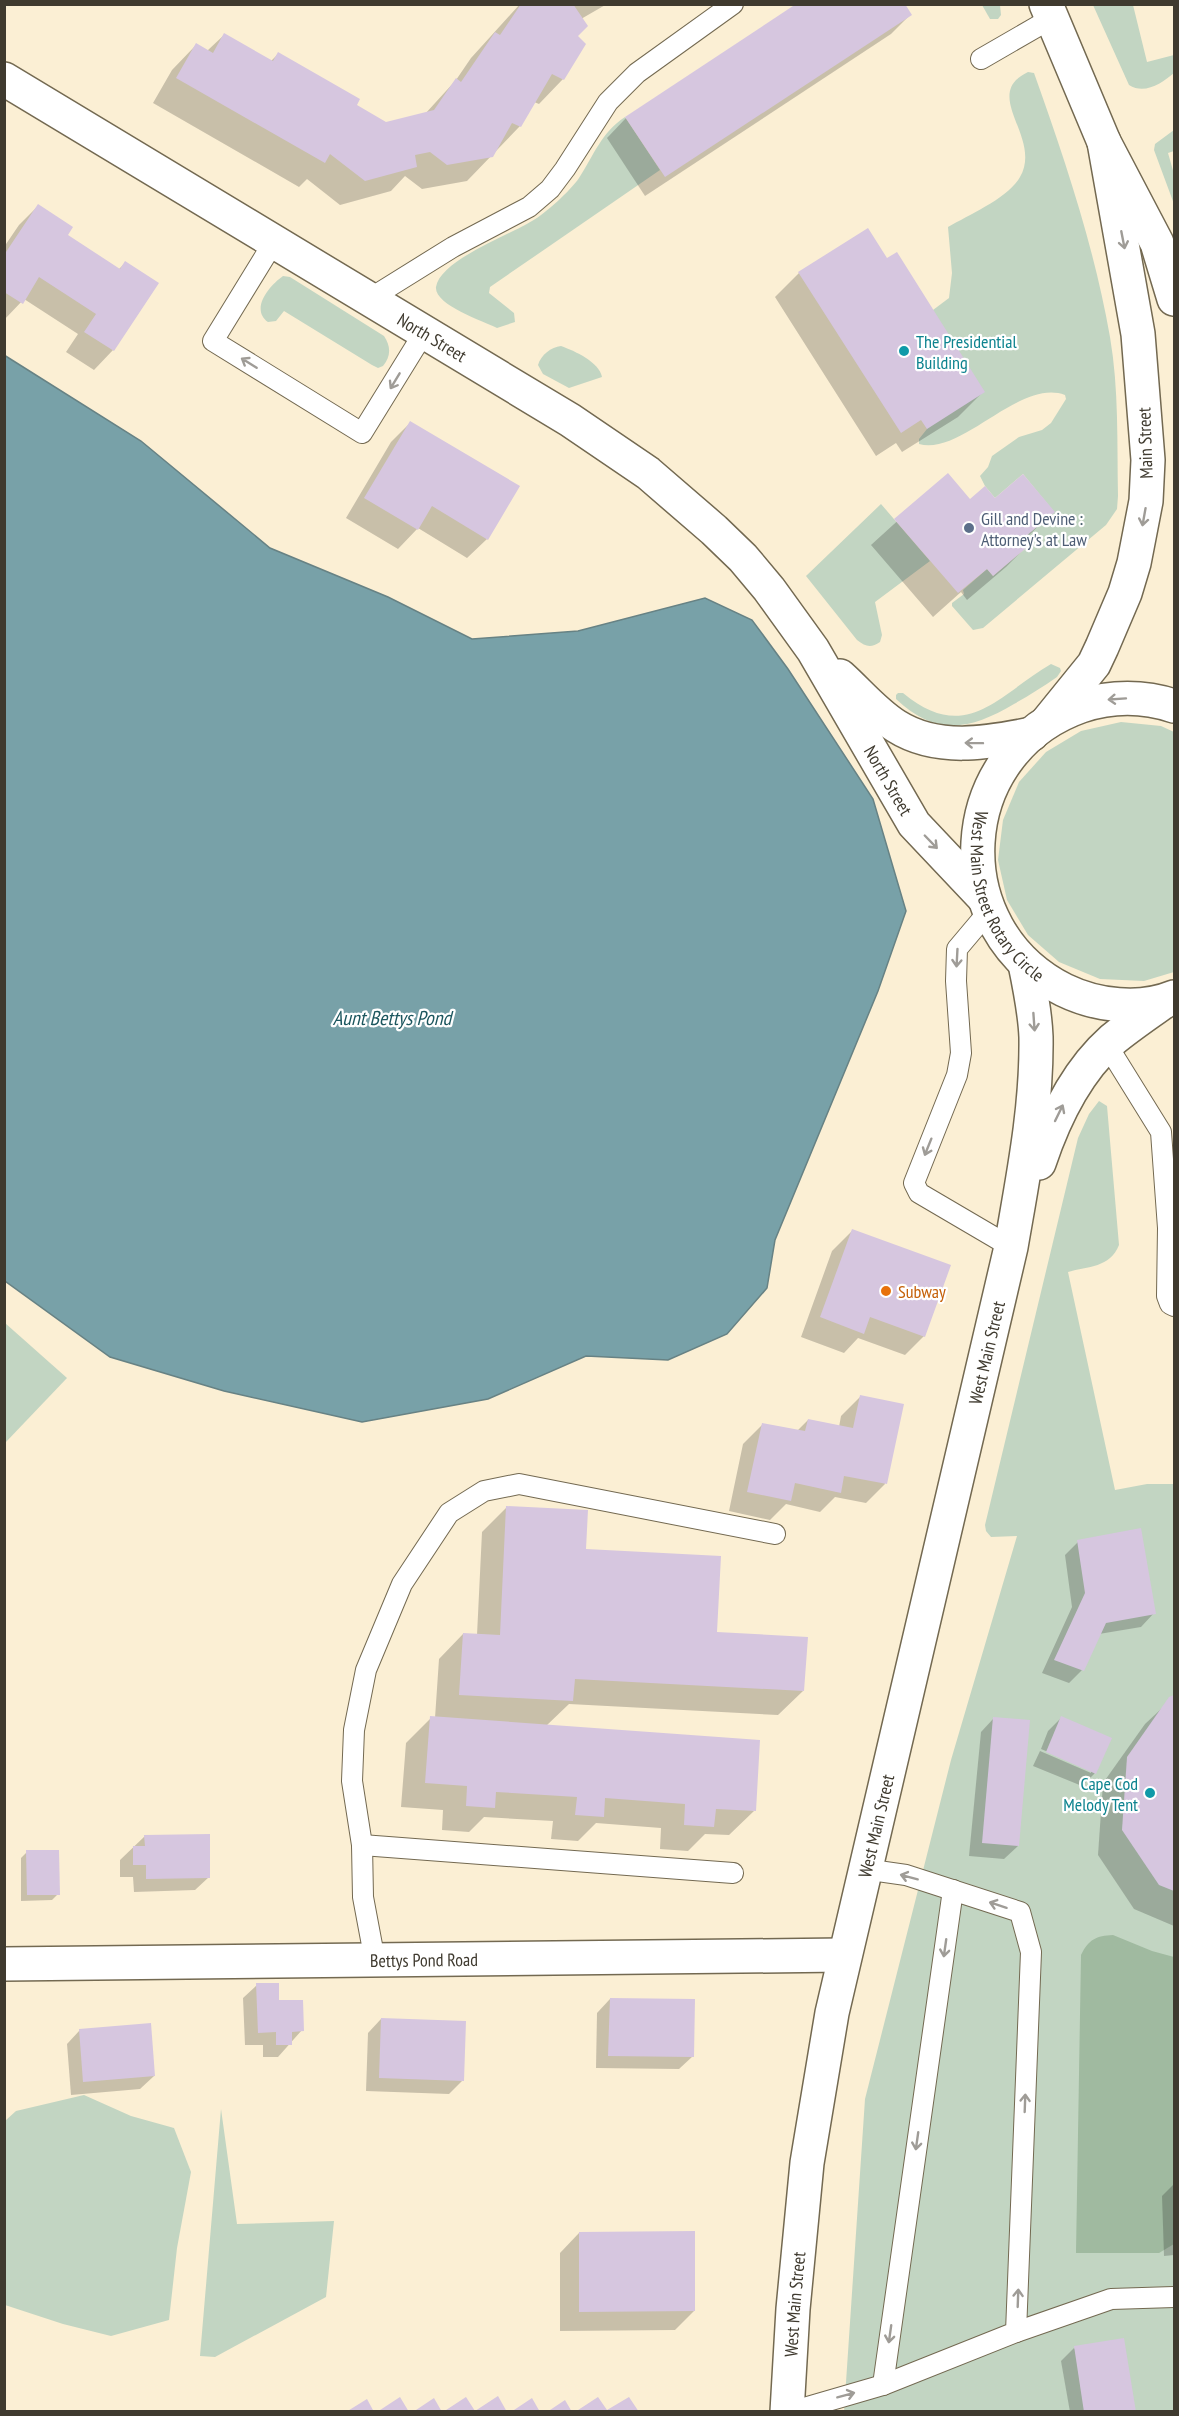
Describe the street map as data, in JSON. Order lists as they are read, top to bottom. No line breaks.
{"streets":{"main road":["North Street","Main Street","West Main Street Rotary Circle","West Main Street","Bettys Pond Road"]},"crossings":[["North Street","Main Street"],["North Street","West Main Street Rotary Circle"],["Main Street","West Main Street Rotary Circle"],["West Main Street Rotary Circle","West Main Street"],["West Main Street","Bettys Pond Road"]],"one_way":["Main Street"],"water":["Aunt Bettys Pond"],"places":["The Presidential Building","Gill and Devine : Attorney's at Law","Subway","Cape Cod Melody Tent"]}
